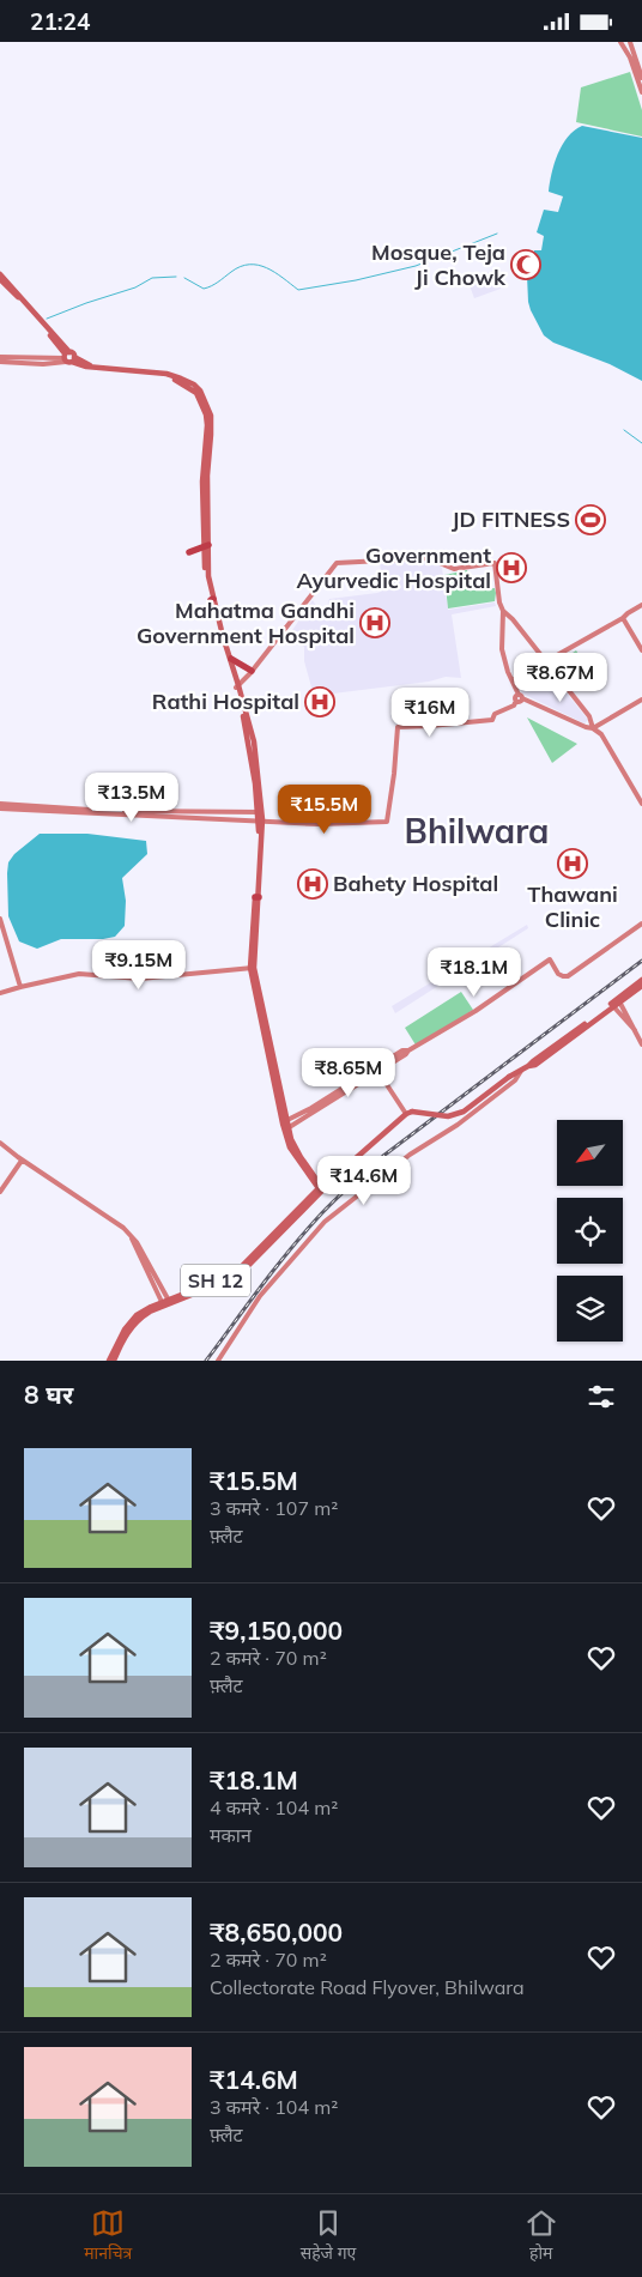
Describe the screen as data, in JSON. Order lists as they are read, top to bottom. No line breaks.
{"streets":{"main road":["SH 12"]},"districts":["Bhilwara"],"places":{"mosque":["Mosque, Teja Ji Chowk"],"sports":["JD FITNESS"],"hospital":["Government Ayurvedic Hospital","Mahatma Gandhi Government Hospital","Rathi Hospital","Thawani Clinic","Bahety Hospital"]},"north":"bottom left","page":{"status":"21:24","price":["₹8.67M","₹16M","₹13.5M","₹15.5M","₹9.15M","₹18.1M","₹8.65M","₹14.6M"],"heading":"8 घर","list":[{"name":"₹15.5M","note":"3 कमरे · 107 m² · फ़्लैट"},{"name":"₹9,150,000","note":"2 कमरे · 70 m² · फ़्लैट"},{"name":"₹18.1M","note":"4 कमरे · 104 m² · मकान"},{"name":"₹8,650,000","note":"2 कमरे · 70 m² · Collectorate Road Flyover, Bhilwara"},{"name":"₹14.6M","note":"3 कमरे · 104 m² · फ़्लैट"}],"tabs":["मानचित्र","सहेजे गए","होम"]}}
